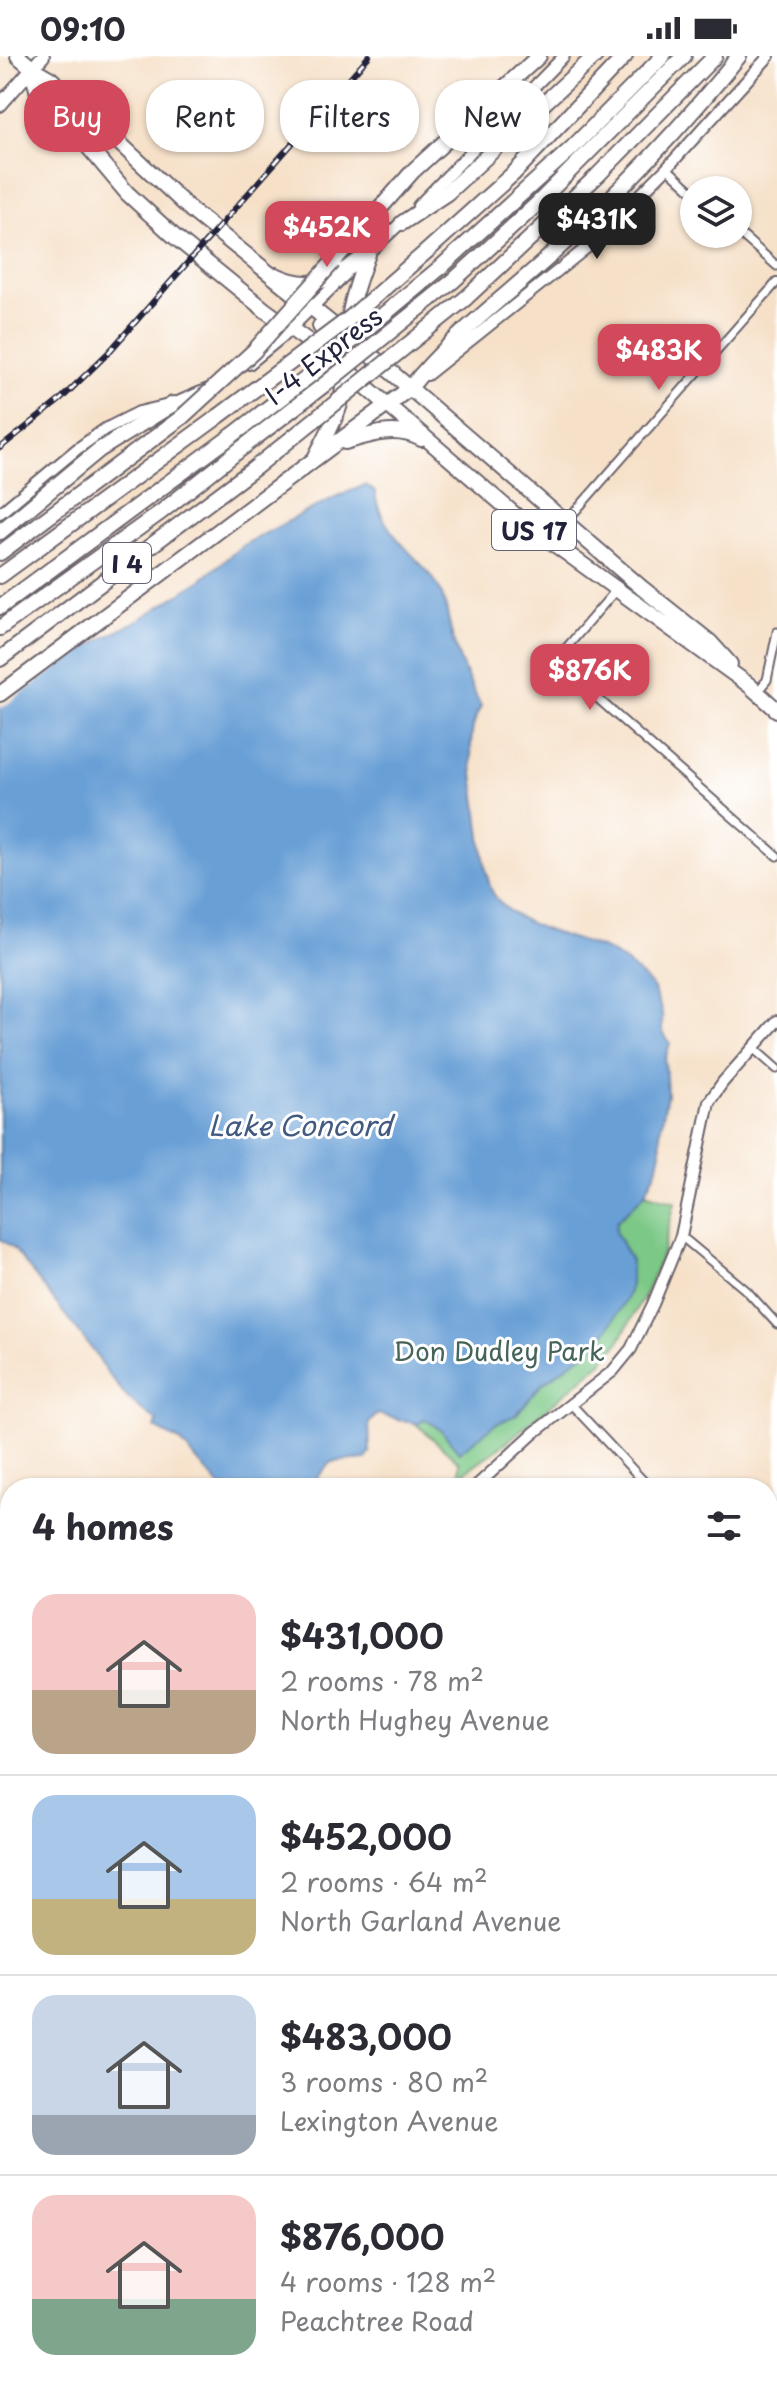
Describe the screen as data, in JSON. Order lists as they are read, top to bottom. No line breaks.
{"streets":{"highway":["I-4 Express","US 17","I 4"]},"water":["Lake Concord"],"parks":["Don Dudley Park"],"page":{"status":"09:10","chip":["Buy","Rent","Filters","New"],"price":["$431K","$452K","$483K","$876K"],"heading":"4 homes","list":[{"name":"$431,000","note":"2 rooms · 78 m² · North Hughey Avenue"},{"name":"$452,000","note":"2 rooms · 64 m² · North Garland Avenue"},{"name":"$483,000","note":"3 rooms · 80 m² · Lexington Avenue"},{"name":"$876,000","note":"4 rooms · 128 m² · Peachtree Road"}]}}
